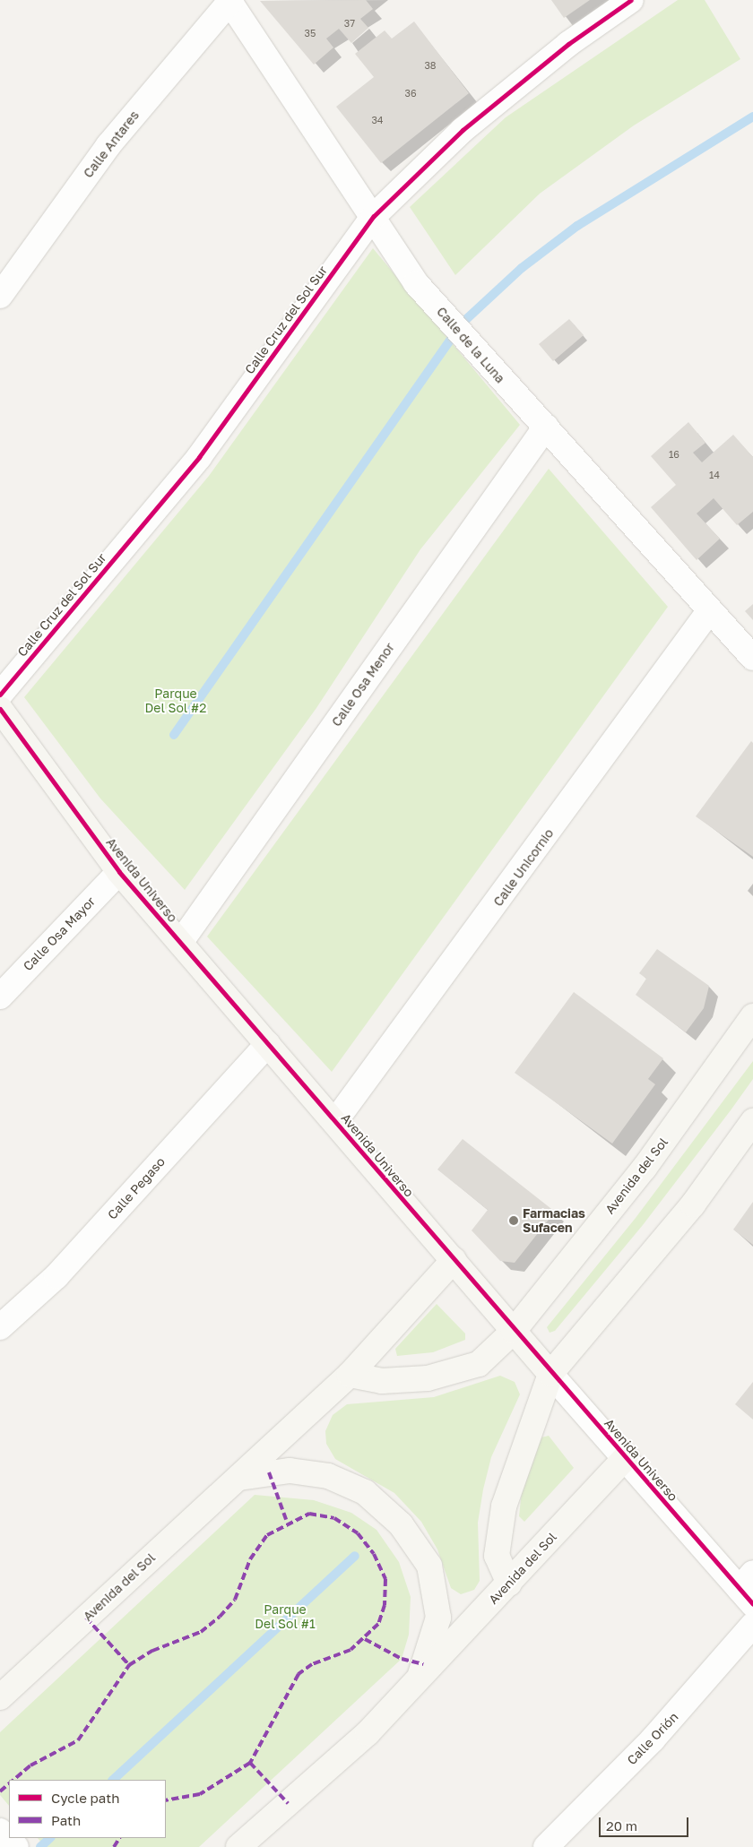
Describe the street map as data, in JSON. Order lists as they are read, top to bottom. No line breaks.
{"streets":{"street":["Calle Antares","Calle Cruz del Sol Sur","Calle de la Luna","Calle Osa Menor","Calle Unicornio","Avenida Universo","Calle Osa Mayor","Avenida del Sol","Calle Pegaso","Calle Orión"]},"crossings":[["Calle Antares","Calle de la Luna"],["Calle Cruz del Sol Sur","Calle de la Luna"],["Calle de la Luna","Calle Osa Menor"],["Calle de la Luna","Calle Unicornio"],["Calle Osa Menor","Avenida Universo"],["Calle Unicornio","Avenida Universo"],["Avenida Universo","Calle Osa Mayor"],["Avenida Universo","Avenida del Sol"],["Avenida Universo","Calle Pegaso"]],"parks":["Parque Del Sol #2","Parque Del Sol #1"],"places":["Farmacias Sufacen"],"house_numbers":["37","35","38","36","34","16","14"],"legend":["Cycle path","Path"],"scale_bar":"20 m"}
